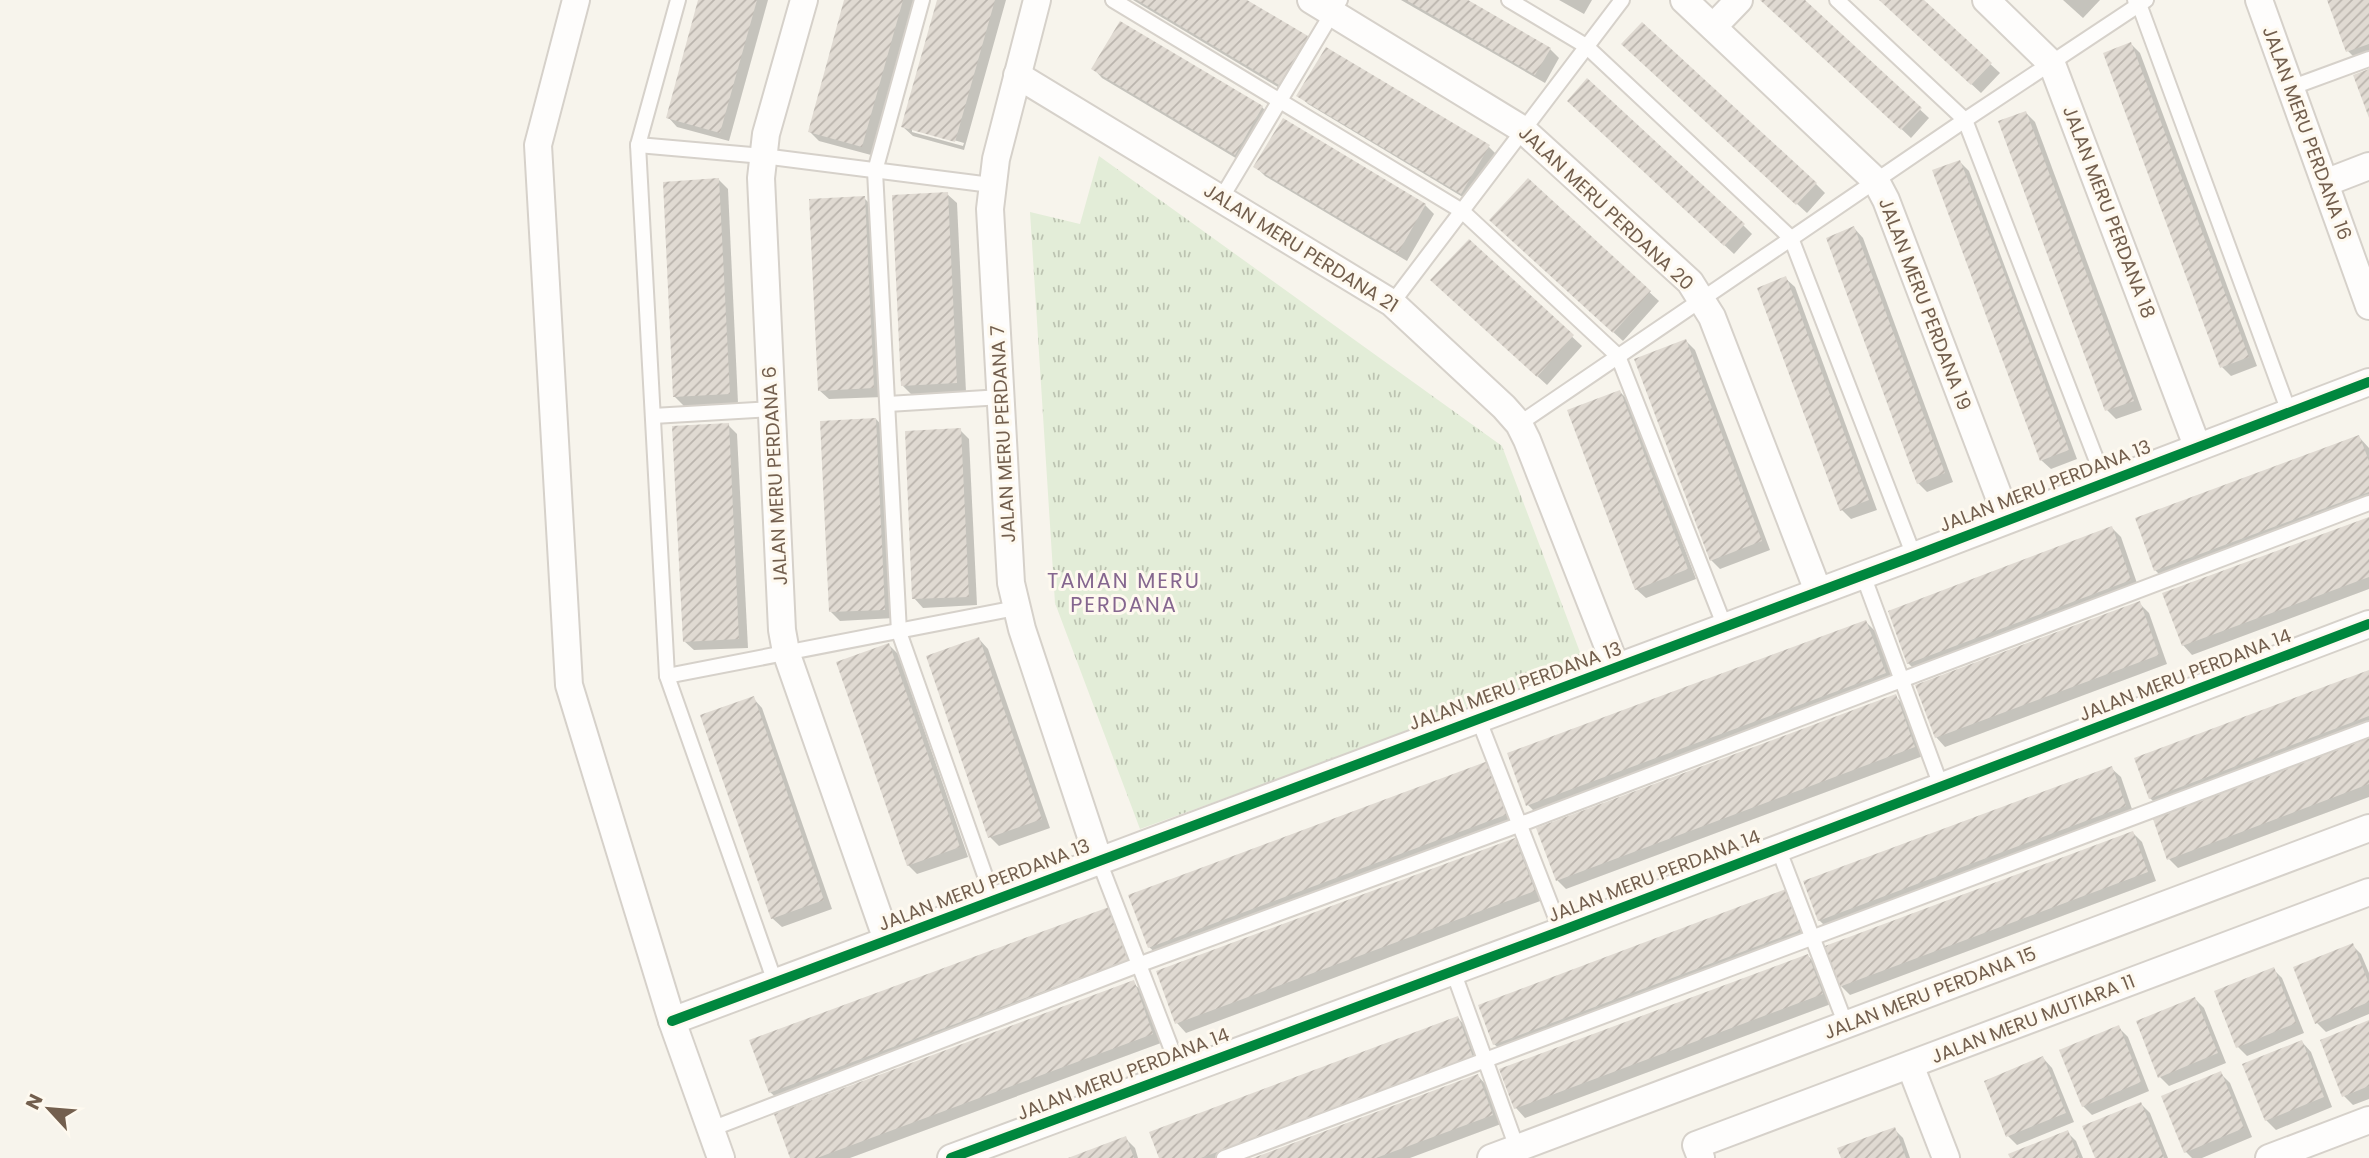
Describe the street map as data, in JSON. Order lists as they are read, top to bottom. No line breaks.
{"streets":{"street":["JALAN MERU PERDANA 16","JALAN MERU PERDANA 20","JALAN MERU PERDANA 18","JALAN MERU PERDANA 21","JALAN MERU PERDANA 19","JALAN MERU PERDANA 7","JALAN MERU PERDANA 6","JALAN MERU PERDANA 13","JALAN MERU PERDANA 14","JALAN MERU PERDANA 15","JALAN MERU MUTIARA 11"]},"crossings":[["JALAN MERU PERDANA 20","JALAN MERU PERDANA 13"],["JALAN MERU PERDANA 18","JALAN MERU PERDANA 13"],["JALAN MERU PERDANA 21","JALAN MERU PERDANA 7"],["JALAN MERU PERDANA 21","JALAN MERU PERDANA 13"],["JALAN MERU PERDANA 19","JALAN MERU PERDANA 13"],["JALAN MERU PERDANA 7","JALAN MERU PERDANA 13"],["JALAN MERU PERDANA 6","JALAN MERU PERDANA 13"]],"districts":["TAMAN MERU PERDANA"],"north":"top left"}
